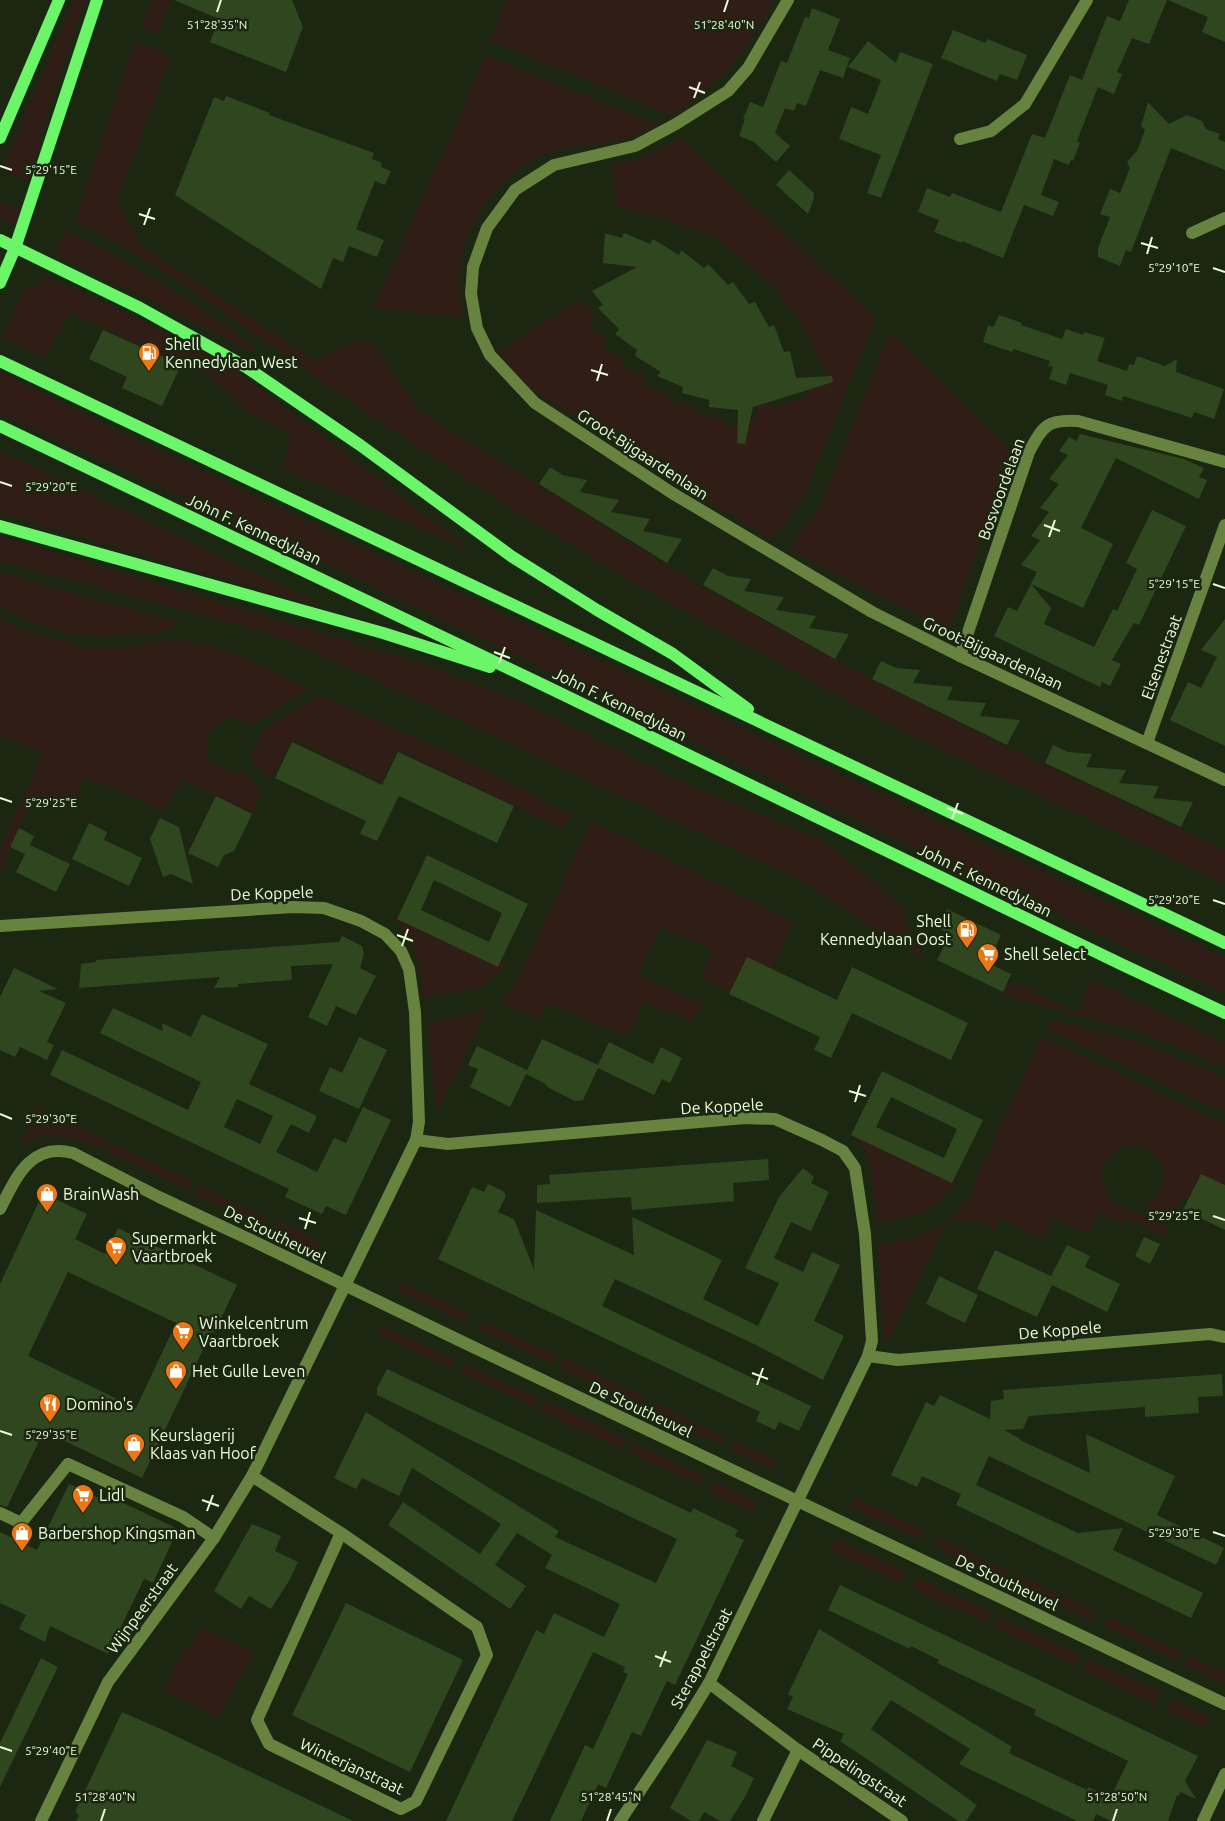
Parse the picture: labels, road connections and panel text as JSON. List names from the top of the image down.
{
  "streets": {
    "main road": ["John F. Kennedylaan"],
    "street": [
      "Groot-Bijgaardenlaan",
      "Bosvoordelaan",
      "Elsenestraat",
      "De Koppele",
      "De Stoutheuvel",
      "Wijnpeerstraat",
      "Sterappelstraat",
      "Winterjanstraat",
      "Pippelingstraat"
    ]
  },
  "crossings": [
    ["Groot-Bijgaardenlaan", "Bosvoordelaan"],
    ["Groot-Bijgaardenlaan", "Elsenestraat"],
    ["De Koppele", "De Stoutheuvel"],
    ["De Koppele", "Wijnpeerstraat"],
    ["De Koppele", "Sterappelstraat"],
    ["De Stoutheuvel", "Wijnpeerstraat"],
    ["De Stoutheuvel", "Sterappelstraat"],
    ["Wijnpeerstraat", "Winterjanstraat"],
    ["Sterappelstraat", "Pippelingstraat"]
  ],
  "places": {
    "fuel station": ["Shell Kennedylaan West", "Shell Kennedylaan Oost"],
    "supermarket": [
      "Shell Select",
      "Supermarkt Vaartbroek",
      "Winkelcentrum Vaartbroek",
      "Lidl"
    ],
    "shop": [
      "BrainWash",
      "Het Gulle Leven",
      "Keurslagerij Klaas van Hoof",
      "Barbershop Kingsman"
    ],
    "restaurant": ["Domino's"]
  },
  "coordinates": [
    "51°28'35\"N",
    "51°28'40\"N",
    "5°29'15\"E",
    "5°29'10\"E",
    "5°29'20\"E",
    "5°29'25\"E",
    "5°29'30\"E",
    "5°29'35\"E",
    "5°29'40\"E",
    "51°28'45\"N",
    "51°28'50\"N"
  ]
}
